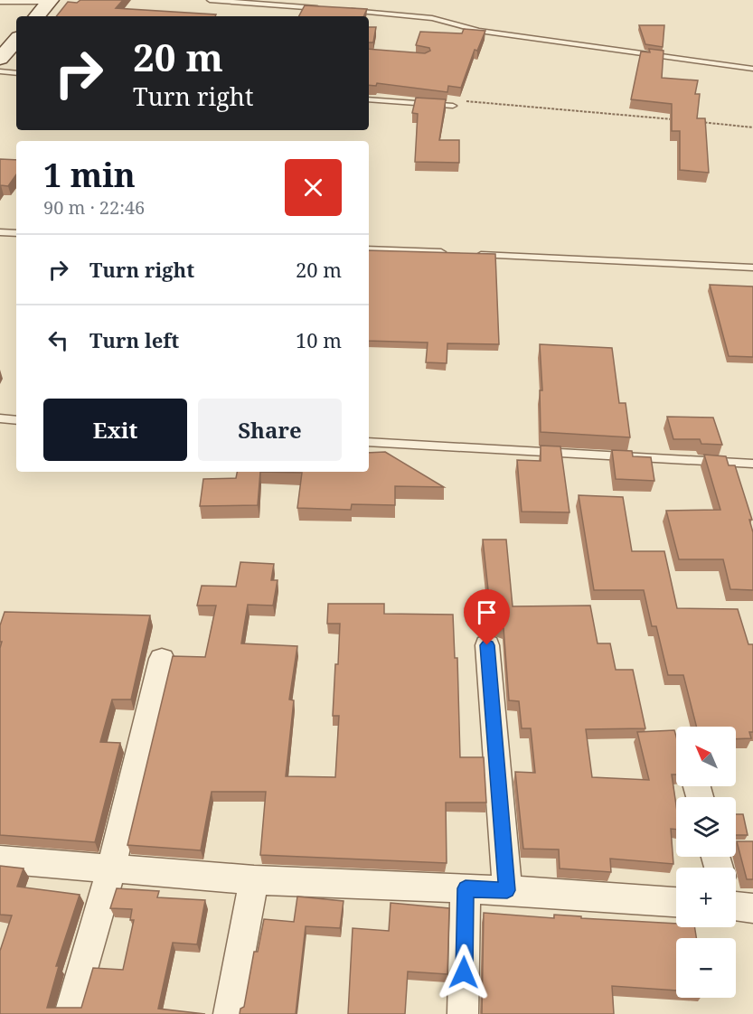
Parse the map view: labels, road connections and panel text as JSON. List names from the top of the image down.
{
  "north": "top left",
  "page": {
    "turn": ["20 m", "Turn right"],
    "heading": ["1 min", "90 m · 22:46"],
    "list": [
      {
        "name": "Turn right",
        "value": "20 m"
      },
      {
        "name": "Turn left",
        "value": "10 m"
      }
    ],
    "buttons": ["Exit", "Share"],
    "map_buttons": ["+", "−"]
  }
}
